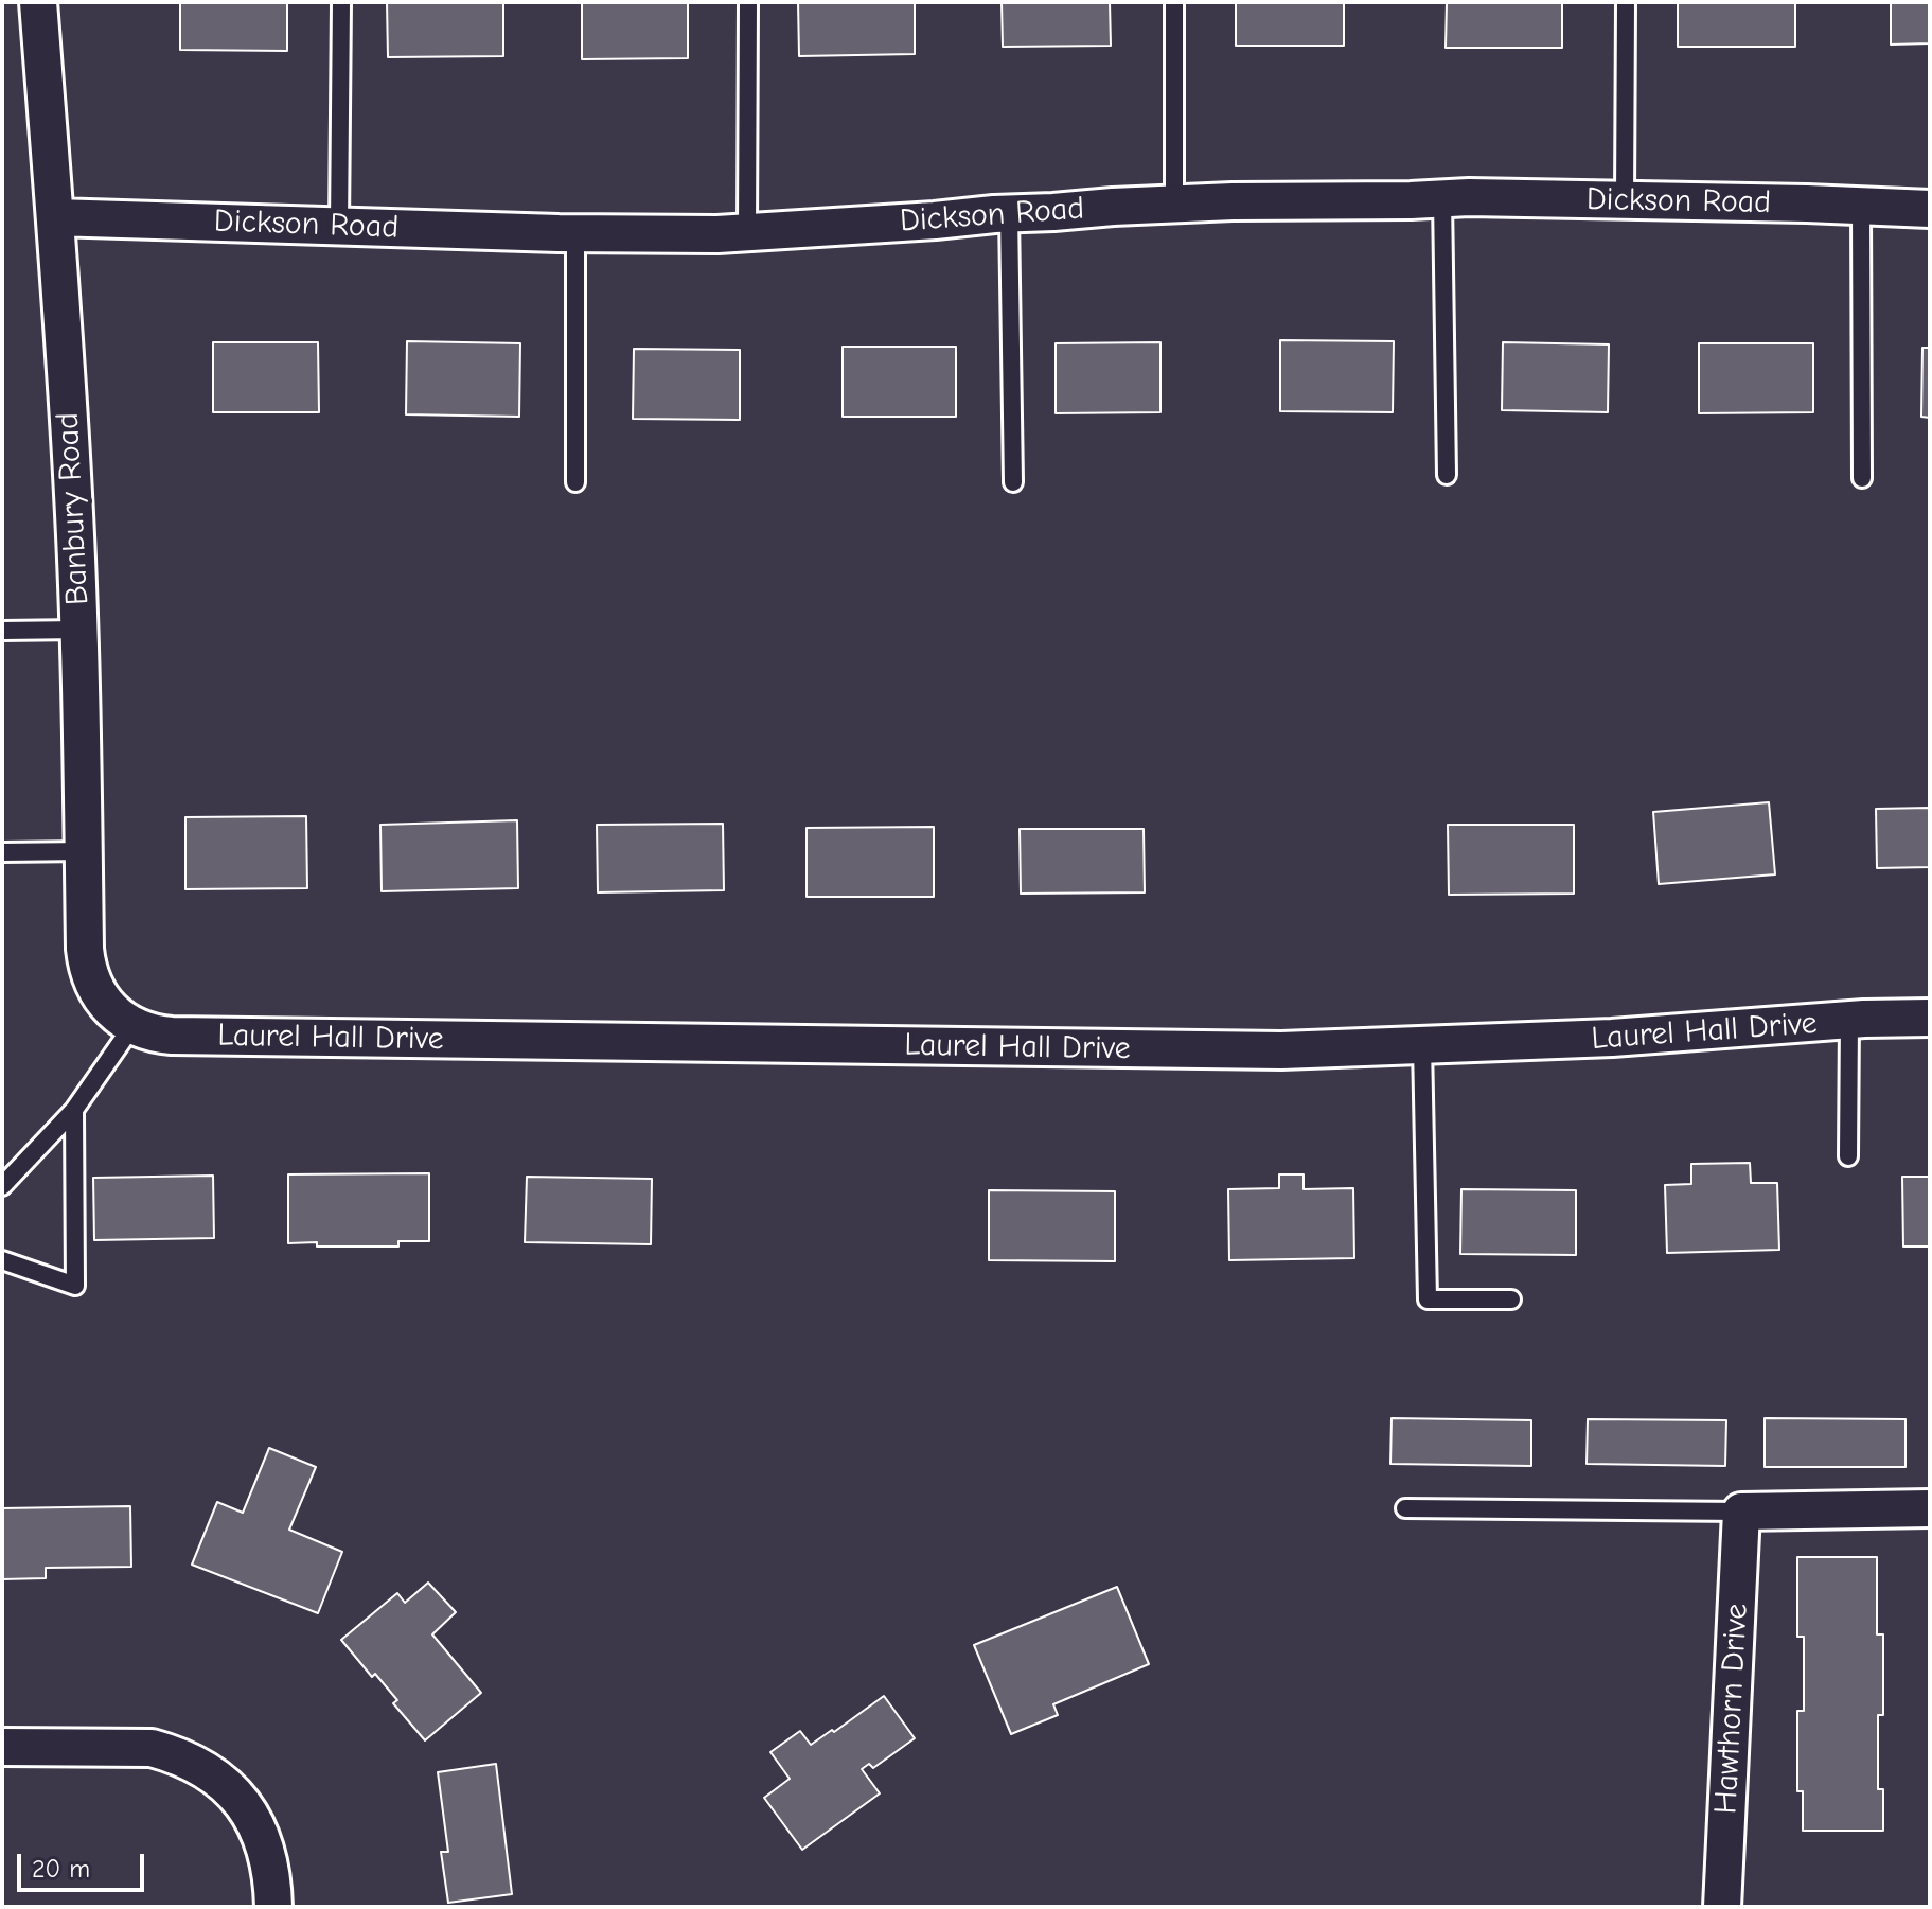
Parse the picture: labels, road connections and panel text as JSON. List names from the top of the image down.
{
  "streets": {
    "street": [
      "Dickson Road",
      "Banbury Road",
      "Laurel Hall Drive",
      "Hawthorn Drive"
    ]
  },
  "crossings": [
    ["Dickson Road", "Banbury Road"],
    ["Banbury Road", "Laurel Hall Drive"]
  ],
  "scale_bar": "20 m"
}
